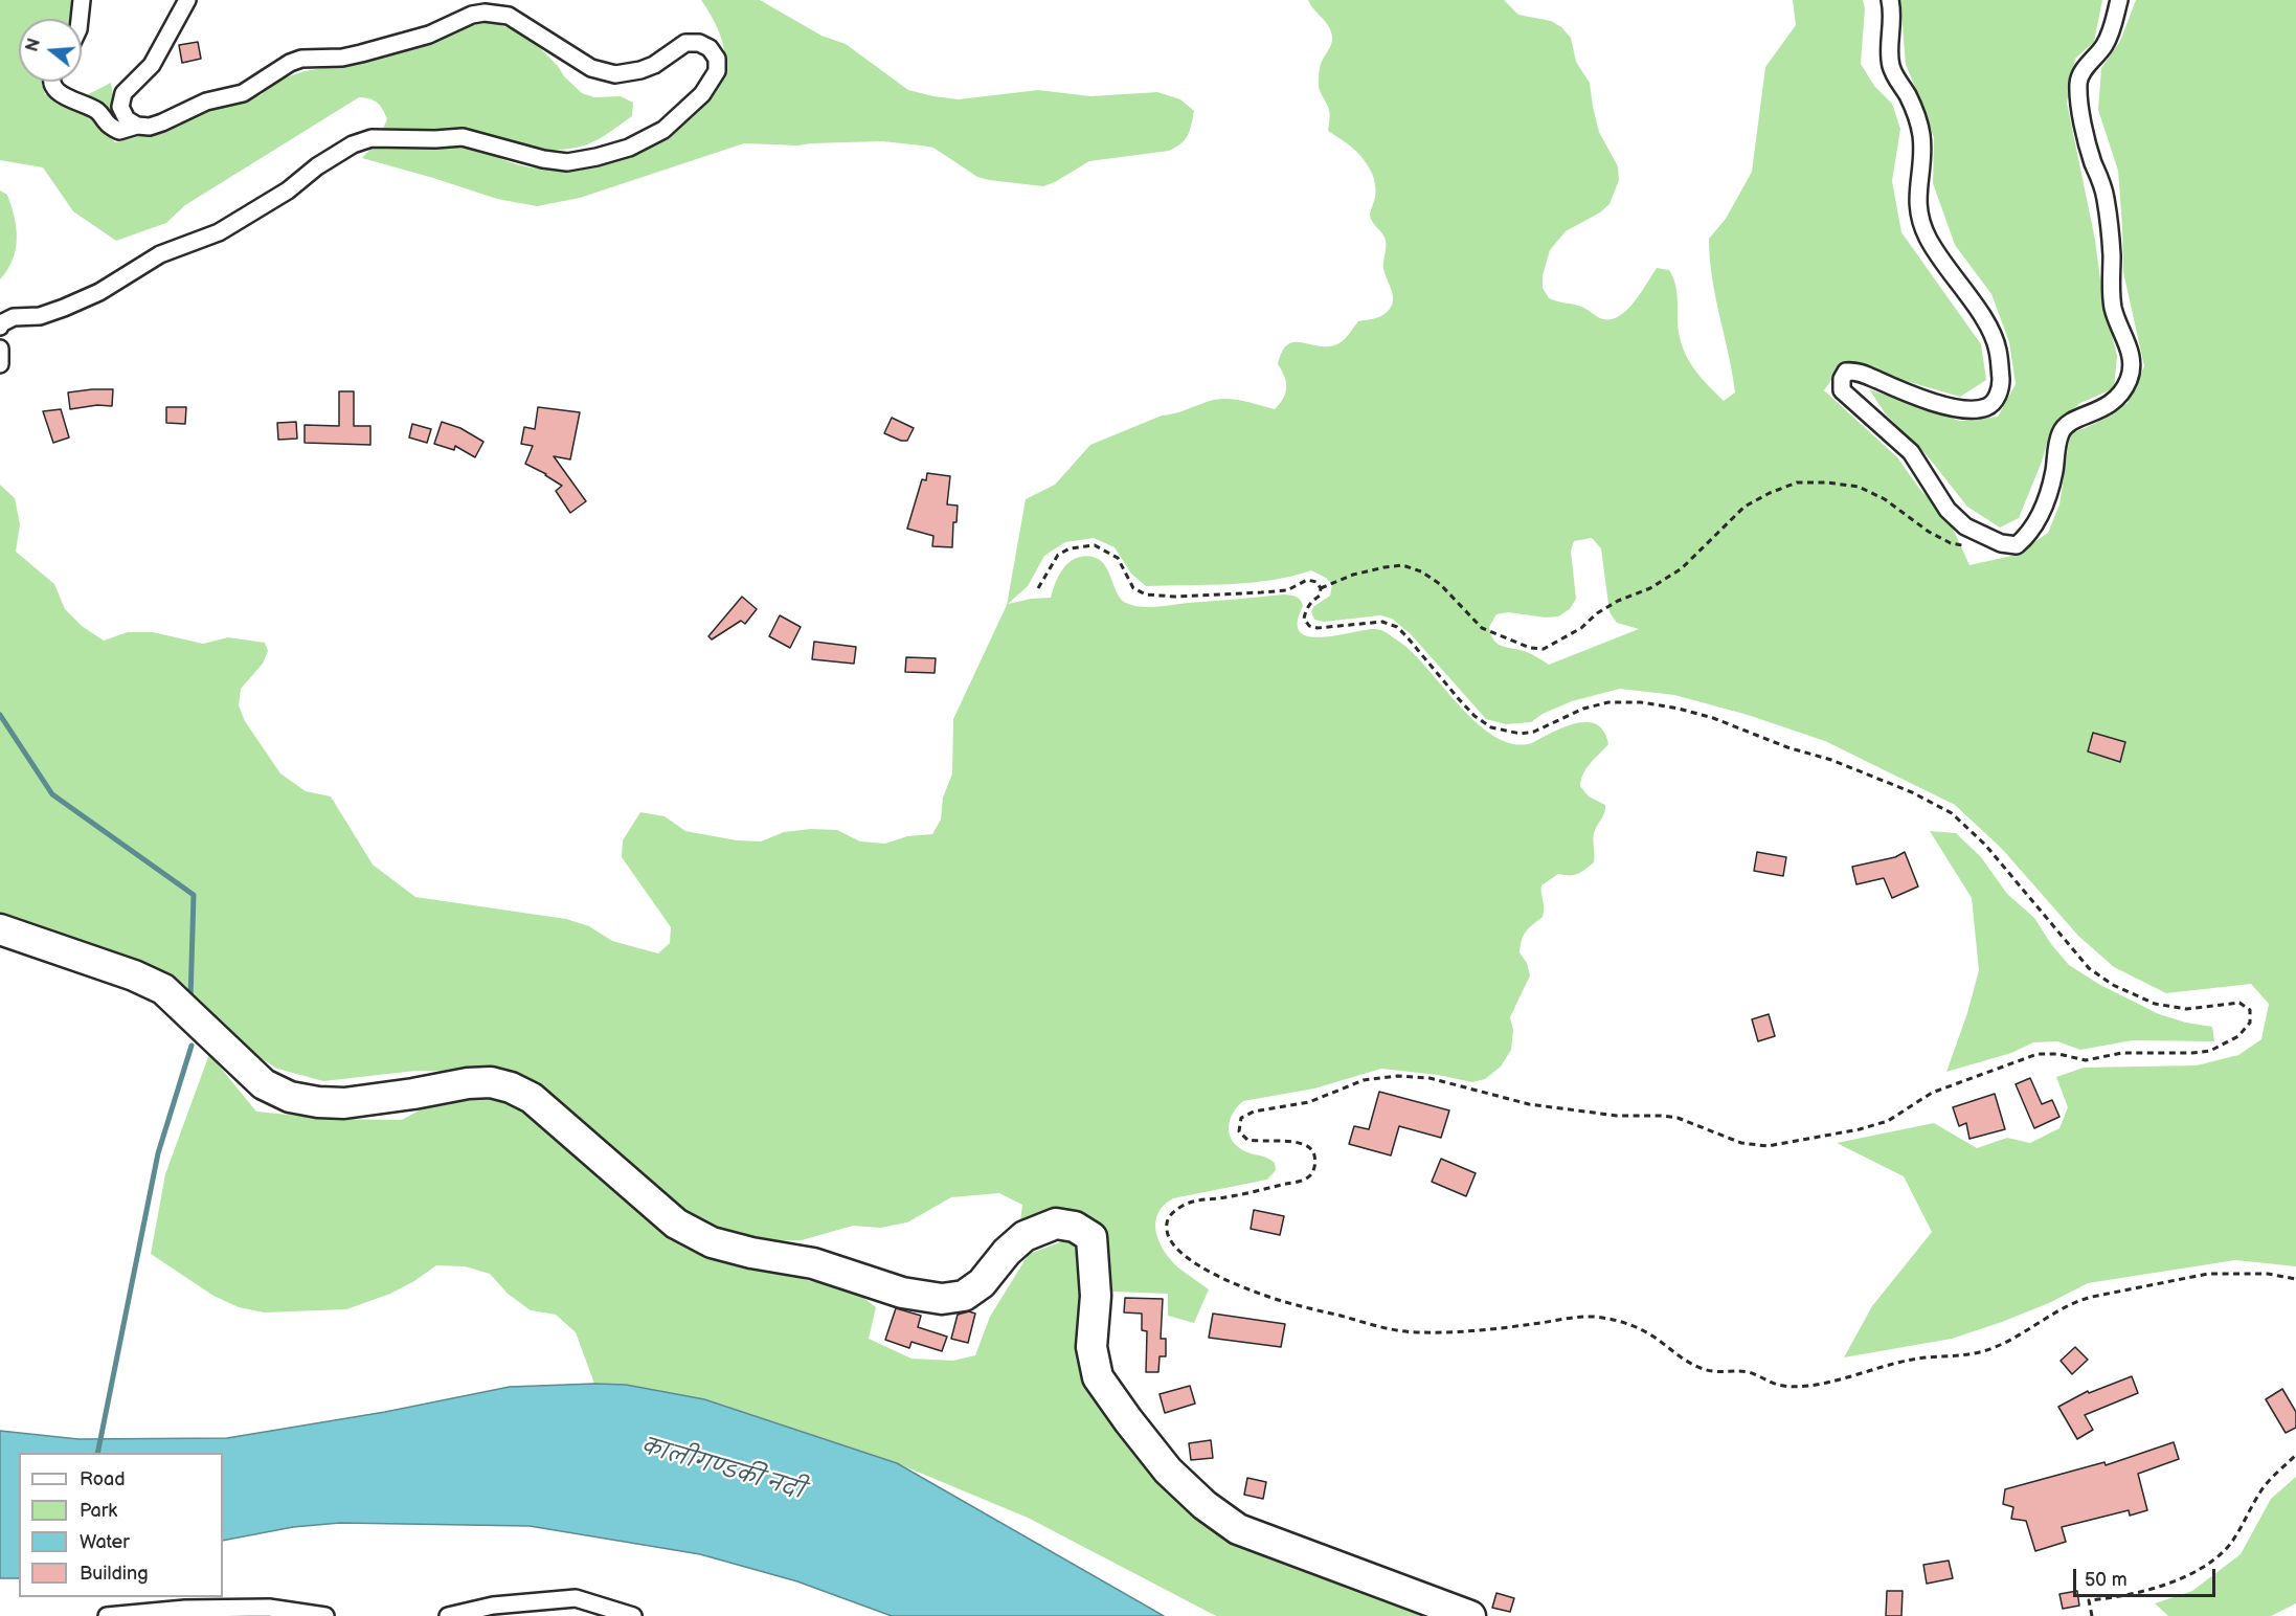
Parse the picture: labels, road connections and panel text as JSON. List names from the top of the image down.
{
  "water": ["कालीगण्डकी नदी"],
  "legend": [
    "Road",
    "Park",
    "Water",
    "Building"
  ],
  "scale_bar": "50 m",
  "north": "left"
}
